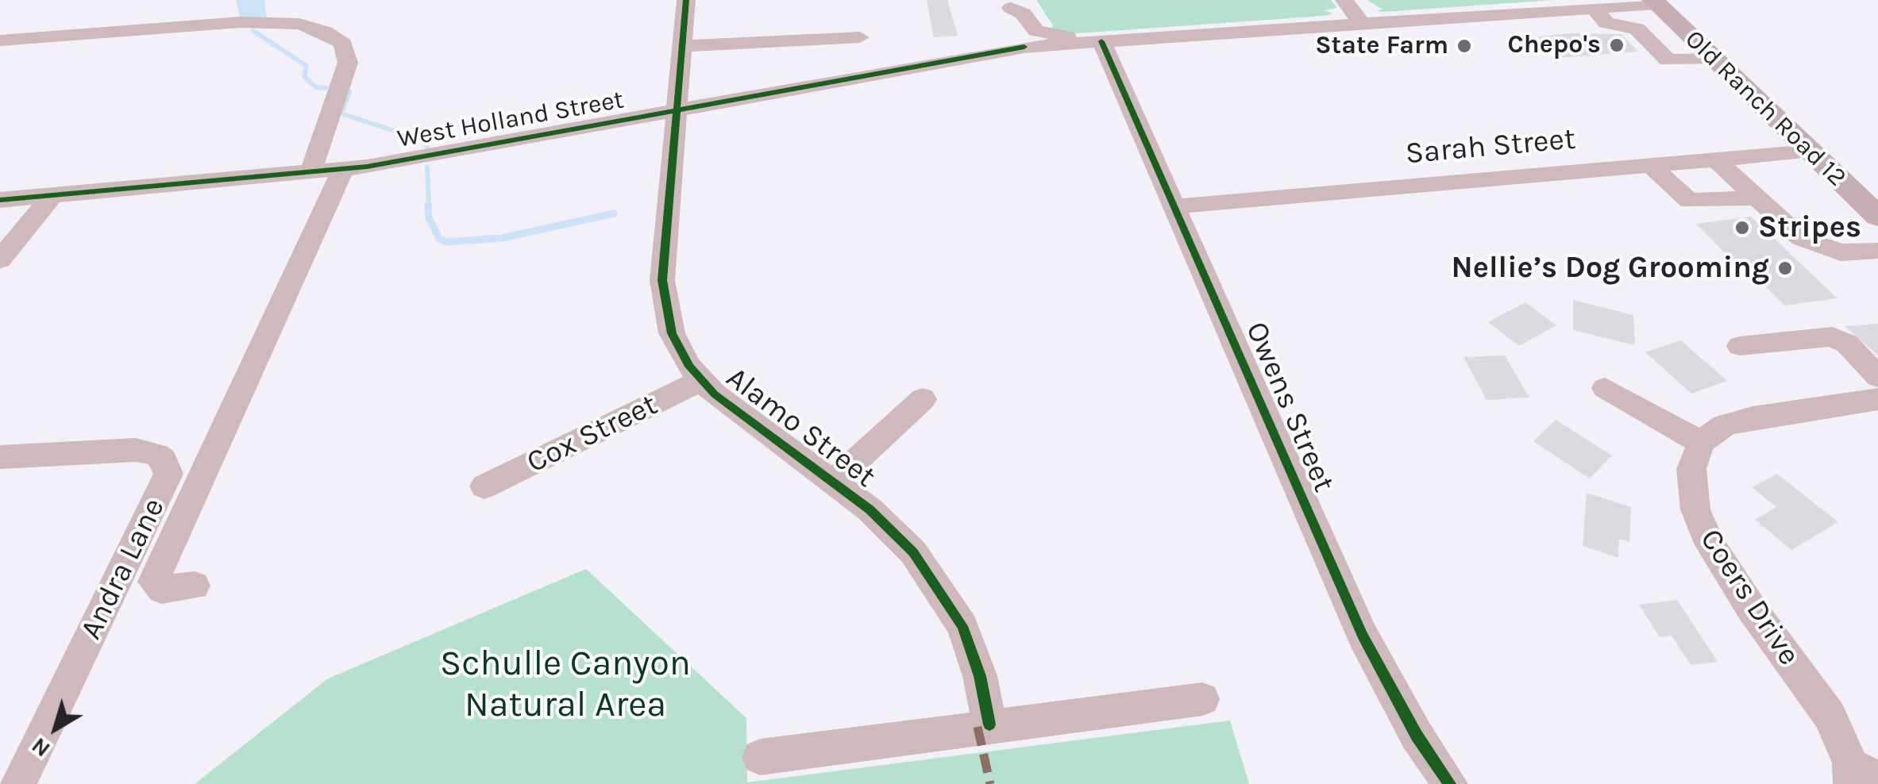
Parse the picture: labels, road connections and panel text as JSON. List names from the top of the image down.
{
  "streets": {
    "main road": ["Old Ranch Road 12"],
    "street": [
      "West Holland Street",
      "Sarah Street",
      "Owens Street",
      "Alamo Street",
      "Cox Street",
      "Andra Lane",
      "Coers Drive"
    ]
  },
  "crossings": [
    ["Old Ranch Road 12", "West Holland Street"],
    ["Old Ranch Road 12", "Sarah Street"],
    ["West Holland Street", "Owens Street"],
    ["West Holland Street", "Alamo Street"],
    ["Sarah Street", "Owens Street"],
    ["Alamo Street", "Cox Street"]
  ],
  "parks": ["Schulle Canyon Natural Area"],
  "places": [
    "Chepo's",
    "State Farm",
    "Stripes",
    "Nellie’s Dog Grooming"
  ],
  "north": "bottom left"
}
